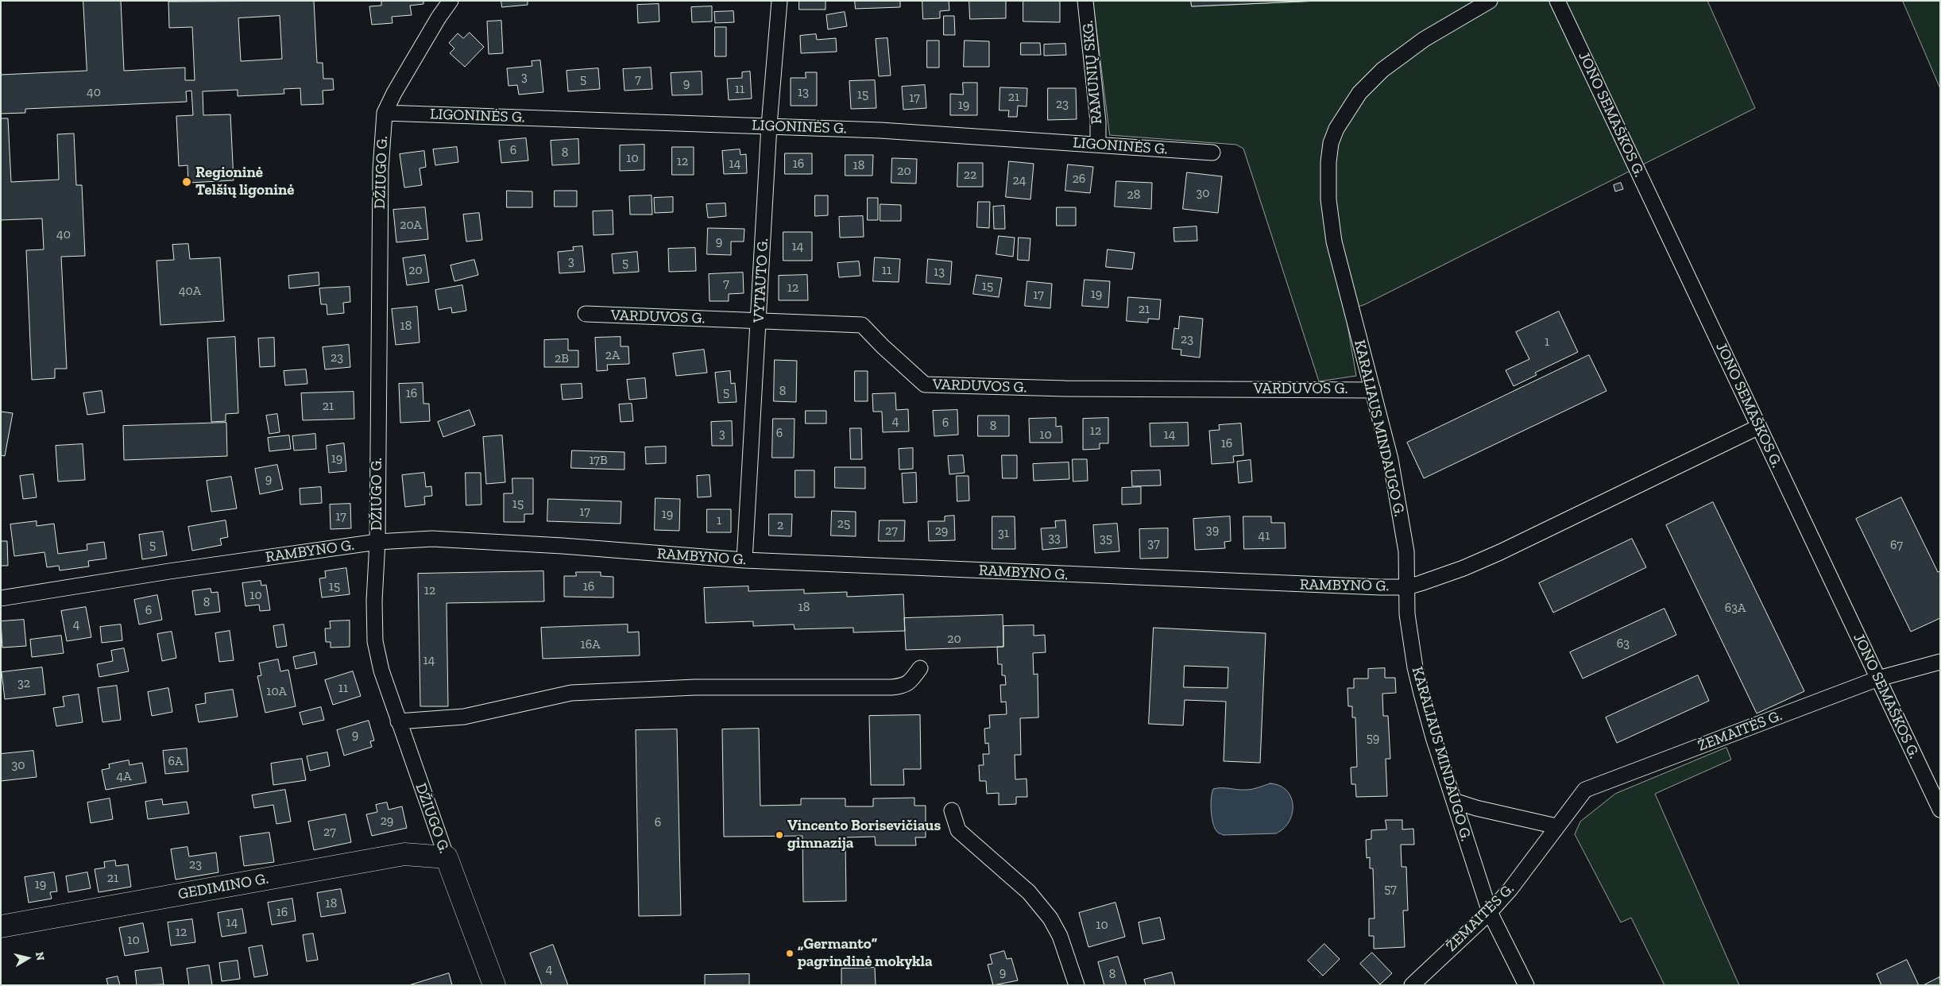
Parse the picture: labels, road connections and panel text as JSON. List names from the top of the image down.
{
  "streets": {
    "main road": ["DŽIUGO G.", "GEDIMINO G."],
    "street": [
      "RAMUNIŲ SKG.",
      "JONO SEMAŠKOS G.",
      "LIGONINĖS G.",
      "VYTAUTO G.",
      "VARDUVOS G.",
      "KARALIAUS MINDAUGO G.",
      "RAMBYNO G.",
      "ŽEMAITĖS G."
    ]
  },
  "crossings": [
    ["RAMUNIŲ SKG.", "LIGONINĖS G."],
    ["JONO SEMAŠKOS G.", "ŽEMAITĖS G."],
    ["LIGONINĖS G.", "DŽIUGO G."],
    ["LIGONINĖS G.", "VYTAUTO G."],
    ["DŽIUGO G.", "RAMBYNO G."],
    ["DŽIUGO G.", "GEDIMINO G."],
    ["VYTAUTO G.", "VARDUVOS G."],
    ["VYTAUTO G.", "RAMBYNO G."],
    ["VARDUVOS G.", "KARALIAUS MINDAUGO G."],
    ["KARALIAUS MINDAUGO G.", "RAMBYNO G."],
    ["KARALIAUS MINDAUGO G.", "ŽEMAITĖS G."]
  ],
  "places": ["Regioninė Telšių ligoninė", "Vincento Borisevičiaus gimnazija", "„Germanto“ pagrindinė mokykla"],
  "house_numbers": [
    "3",
    "5",
    "7",
    "9",
    "11",
    "40",
    "13",
    "15",
    "21",
    "17",
    "23",
    "19",
    "6",
    "8",
    "10",
    "12",
    "14",
    "16",
    "18",
    "20",
    "22",
    "26",
    "24",
    "30",
    "28",
    "20A",
    "40",
    "9",
    "14",
    "3",
    "5",
    "20",
    "11",
    "13",
    "7",
    "15",
    "12",
    "40A",
    "19",
    "17",
    "21",
    "18",
    "23",
    "1",
    "2A",
    "23",
    "2B",
    "8",
    "5",
    "16",
    "21",
    "4",
    "6",
    "8",
    "12",
    "6",
    "3",
    "10",
    "14",
    "16",
    "19",
    "17B",
    "9",
    "15",
    "17",
    "19",
    "17",
    "1",
    "25",
    "2",
    "39",
    "27",
    "29",
    "31",
    "41",
    "33",
    "35",
    "37",
    "5",
    "67",
    "15",
    "16",
    "12",
    "10",
    "8",
    "18",
    "63A",
    "6",
    "4",
    "20",
    "63",
    "16A",
    "14",
    "32",
    "11",
    "10A",
    "9",
    "59",
    "6A",
    "30",
    "4A",
    "29",
    "6",
    "27",
    "23",
    "21",
    "19",
    "57",
    "18",
    "16",
    "14",
    "10",
    "12",
    "10",
    "4",
    "9",
    "8"
  ],
  "north": "right"
}
